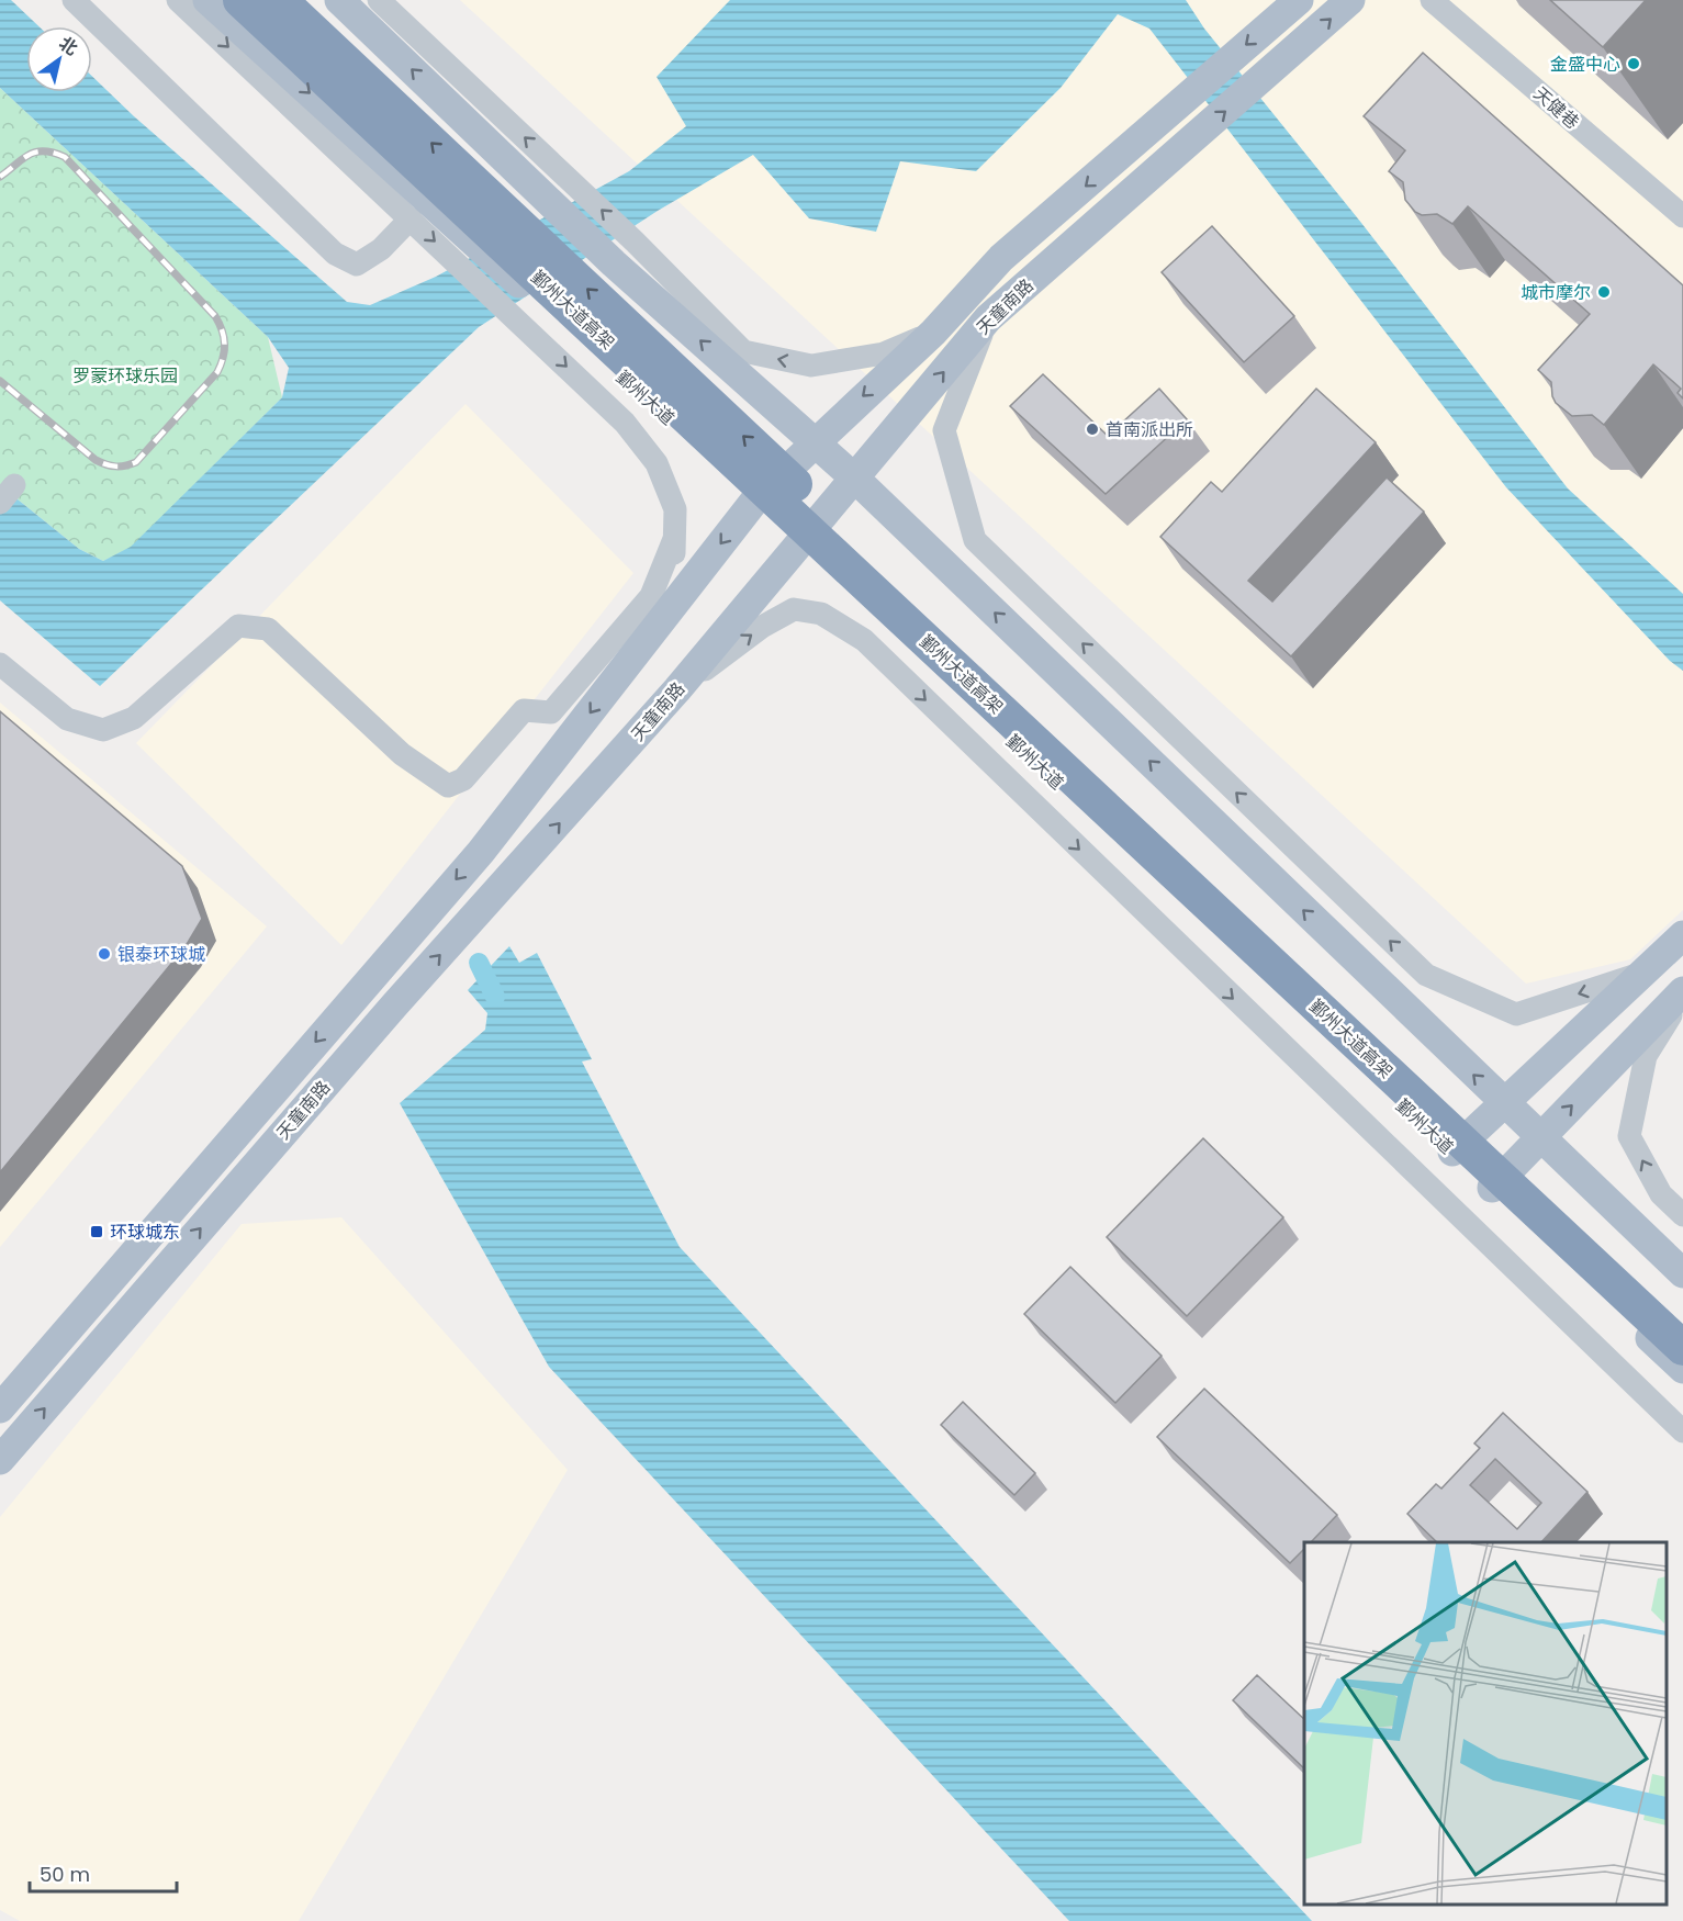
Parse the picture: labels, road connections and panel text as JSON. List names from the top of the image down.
{
  "streets": {
    "highway": ["鄞州大道高架"],
    "main road": ["天童南路", "鄞州大道"],
    "street": ["天健巷"]
  },
  "crossings": [
    ["天童南路", "鄞州大道"]
  ],
  "parks": ["罗蒙环球乐园"],
  "places": {
    "other": [
      "金盛中心",
      "城市摩尔",
      "首南派出所",
      "银泰环球城"
    ],
    "transit": ["环球城东"]
  },
  "scale_bar": "50 m",
  "north": "top right"
}
